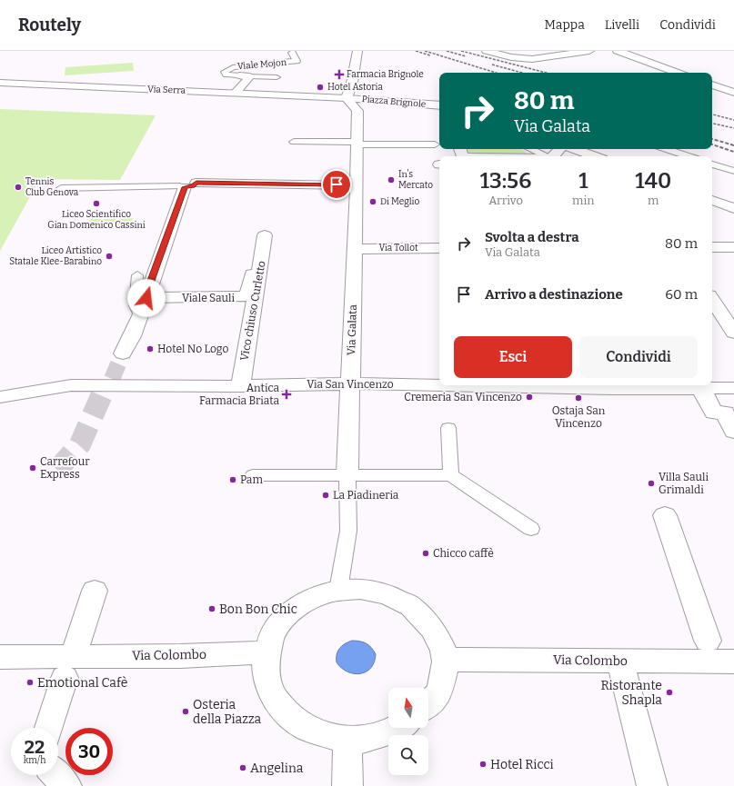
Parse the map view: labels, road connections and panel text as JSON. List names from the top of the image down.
{
  "streets": {
    "street": [
      "Viale Mojon",
      "Via Serra",
      "Piazza Brignole",
      "Via Tollot",
      "Viale Sauli",
      "Vico chiuso Curletto",
      "Via Galata",
      "Via San Vincenzo",
      "Via Colombo"
    ]
  },
  "crossings": [
    ["Viale Mojon", "Via Serra"],
    ["Via Serra", "Piazza Brignole"],
    ["Piazza Brignole", "Via Galata"],
    ["Via Tollot", "Via Galata"],
    ["Viale Sauli", "Vico chiuso Curletto"],
    ["Vico chiuso Curletto", "Via San Vincenzo"],
    ["Via Galata", "Via San Vincenzo"]
  ],
  "places": {
    "health": ["Farmacia Brignole", "Antica Farmacia Briata"],
    "other": [
      "Hotel Astoria",
      "In's Mercato",
      "Tennis Club Genova",
      "Di Meglio",
      "Liceo Scientifico Gian Domenico Cassini",
      "Liceo Artistico Statale Klee-Barabino",
      "Hotel No Logo",
      "Cremeria San Vincenzo",
      "Ostaja San Vincenzo",
      "Carrefour Express",
      "Pam",
      "Villa Sauli Grimaldi",
      "La Piadineria",
      "Chicco caffè",
      "Bon Bon Chic",
      "Emotional Cafè",
      "Ristorante Shapla",
      "Osteria della Piazza",
      "Hotel Ricci",
      "Angelina"
    ]
  },
  "north": "top",
  "page": {
    "header": "Routely",
    "nav": ["Mappa", "Livelli", "Condividi"],
    "turn": ["80 m", "Via Galata"],
    "eta": [
      "13:56",
      "Arrivo",
      "1",
      "min",
      "140",
      "m"
    ],
    "list": [
      {
        "name": "Svolta a destra",
        "note": "Via Galata",
        "value": "80 m"
      },
      {
        "name": "Arrivo a destinazione",
        "value": "60 m"
      }
    ],
    "buttons": ["Esci", "Condividi"],
    "speed": "22 km/h",
    "limit": "30"
  }
}
